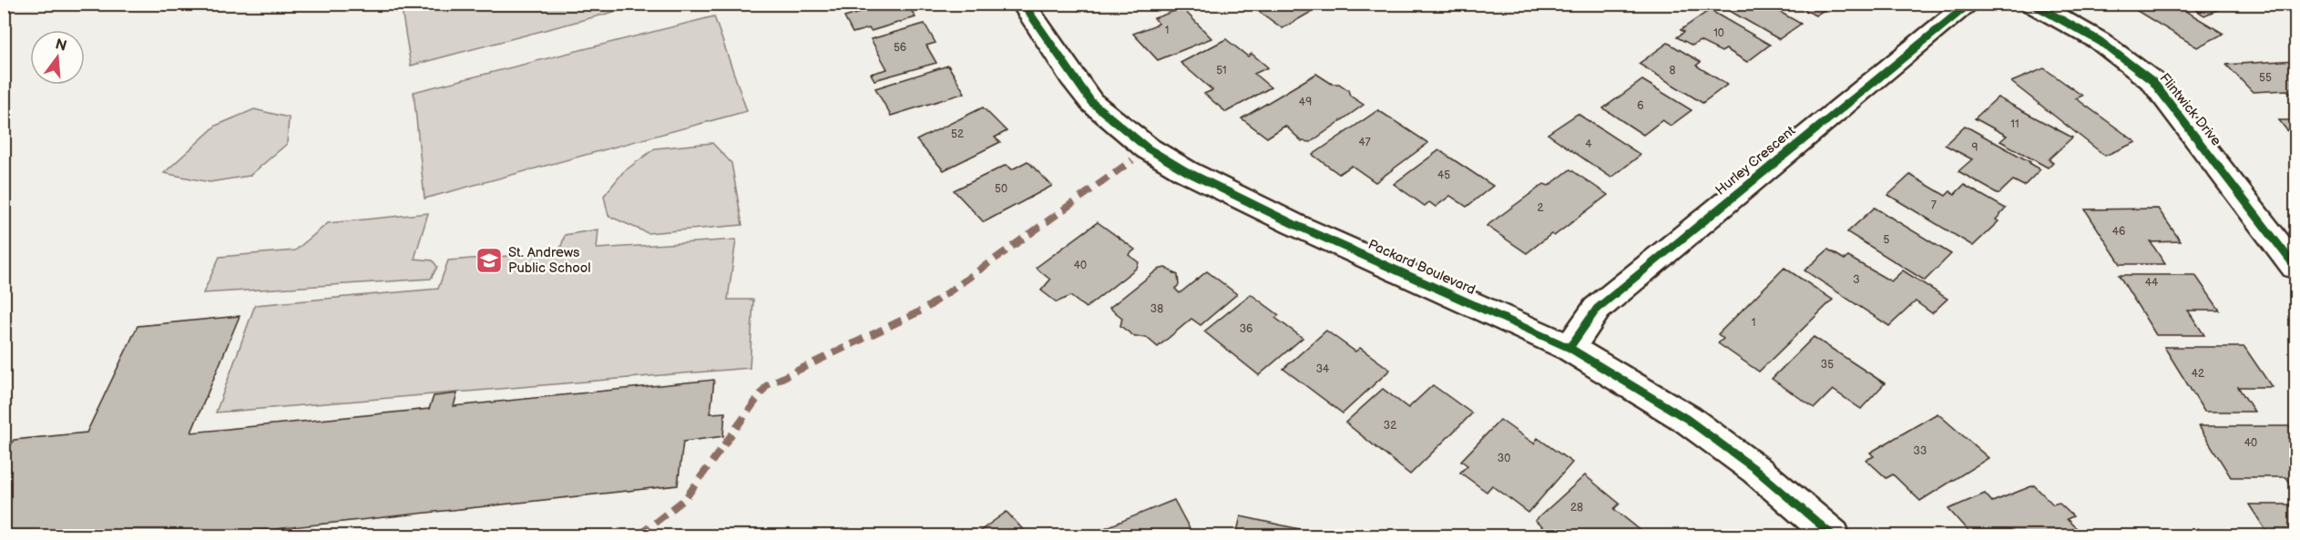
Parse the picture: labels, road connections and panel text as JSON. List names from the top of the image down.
{
  "streets": {
    "street": ["Flintwick Drive", "Hurley Crescent", "Packard Boulevard"]
  },
  "crossings": [
    ["Hurley Crescent", "Packard Boulevard"]
  ],
  "places": {
    "school or university": ["St. Andrews Public School"]
  },
  "house_numbers": [
    "1",
    "10",
    "56",
    "51",
    "8",
    "55",
    "49",
    "6",
    "11",
    "52",
    "47",
    "4",
    "9",
    "45",
    "50",
    "7",
    "2",
    "46",
    "5",
    "40",
    "3",
    "44",
    "38",
    "1",
    "36",
    "35",
    "34",
    "42",
    "32",
    "40",
    "33",
    "30",
    "28"
  ],
  "north": "top"
}
